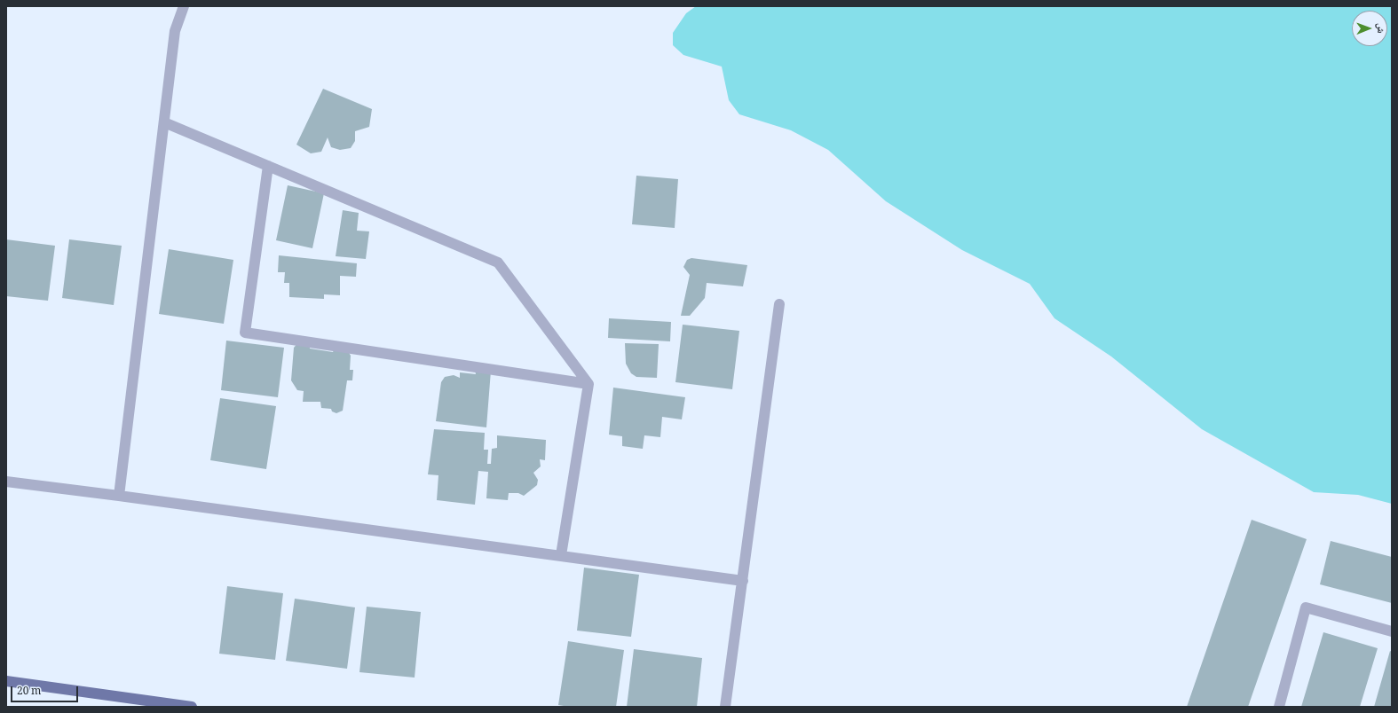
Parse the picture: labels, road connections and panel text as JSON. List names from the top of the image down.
{
  "scale_bar": "20 m",
  "north": "right"
}
